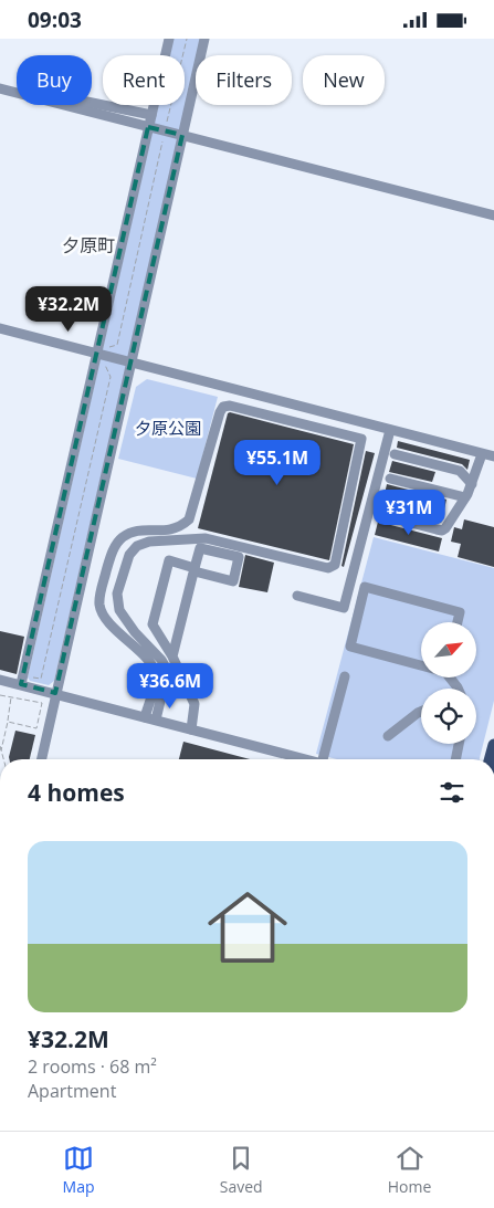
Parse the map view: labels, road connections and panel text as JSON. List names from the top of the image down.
{
  "districts": ["夕原町"],
  "parks": ["夕原公園"],
  "north": "top right",
  "page": {
    "status": "09:03",
    "chip": [
      "Buy",
      "Rent",
      "Filters",
      "New"
    ],
    "price": [
      "¥32.2M",
      "¥55.1M",
      "¥31M",
      "¥36.6M"
    ],
    "heading": "4 homes",
    "list": [
      {
        "name": "¥32.2M",
        "note": "2 rooms · 68 m² · Apartment"
      }
    ],
    "tabs": ["Map", "Saved", "Home"]
  }
}
